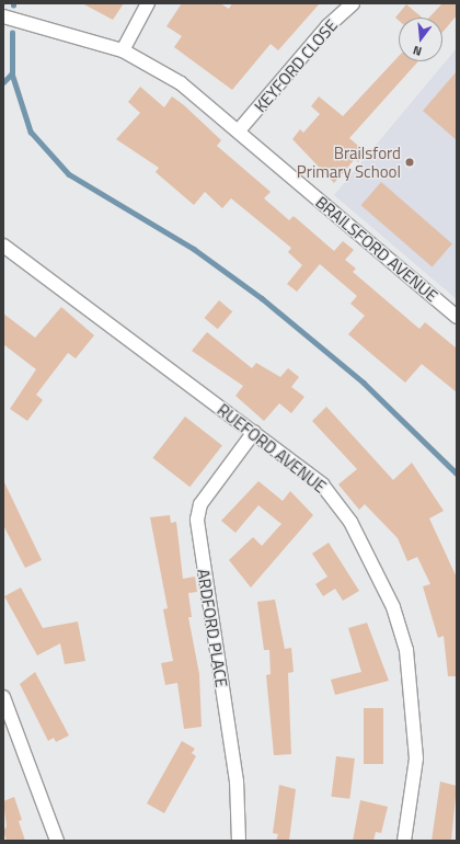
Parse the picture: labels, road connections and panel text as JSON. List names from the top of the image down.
{
  "streets": {
    "street": [
      "KEYFORD CLOSE",
      "BRAILSFORD AVENUE",
      "RUEFORD AVENUE",
      "ARDFORD PLACE"
    ]
  },
  "crossings": [
    ["KEYFORD CLOSE", "BRAILSFORD AVENUE"],
    ["RUEFORD AVENUE", "ARDFORD PLACE"]
  ],
  "places": ["Brailsford Primary School"],
  "north": "bottom"
}
